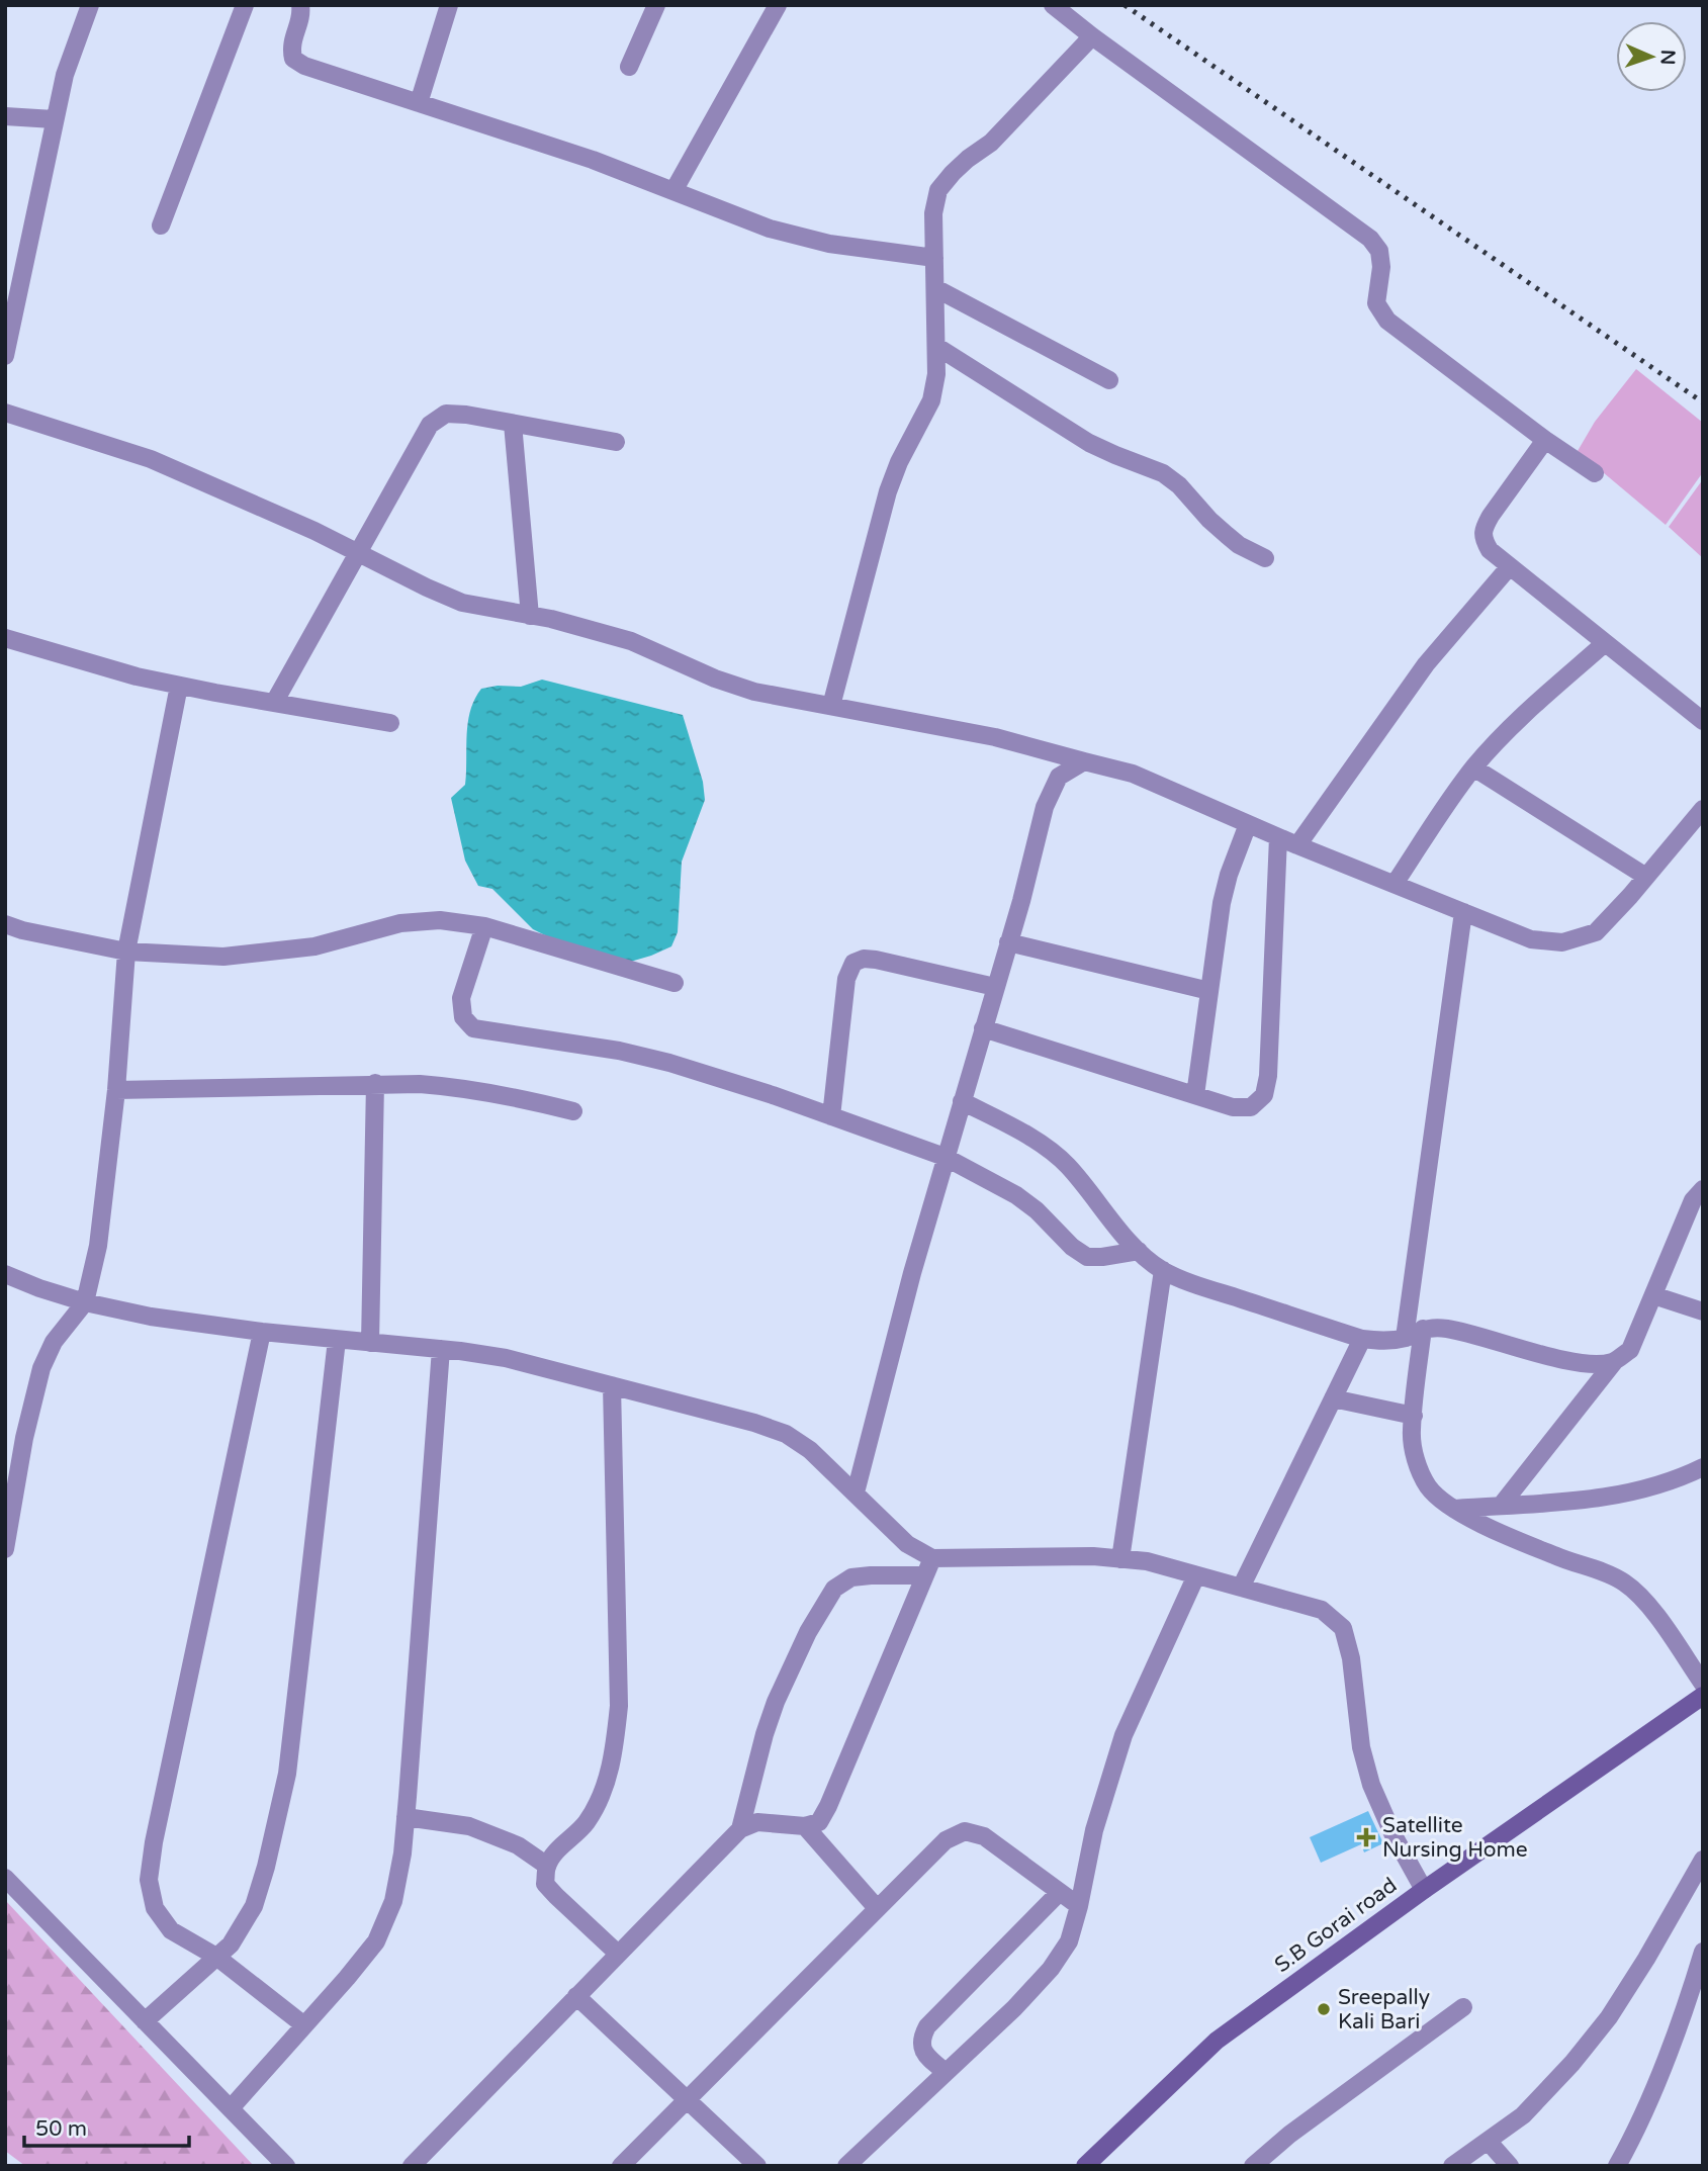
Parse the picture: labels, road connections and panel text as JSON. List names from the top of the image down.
{
  "streets": {
    "street": ["S.B Gorai road"]
  },
  "places": {
    "health": ["Satellite Nursing Home"],
    "other": ["Sreepally Kali Bari"]
  },
  "scale_bar": "50 m",
  "north": "right"
}
